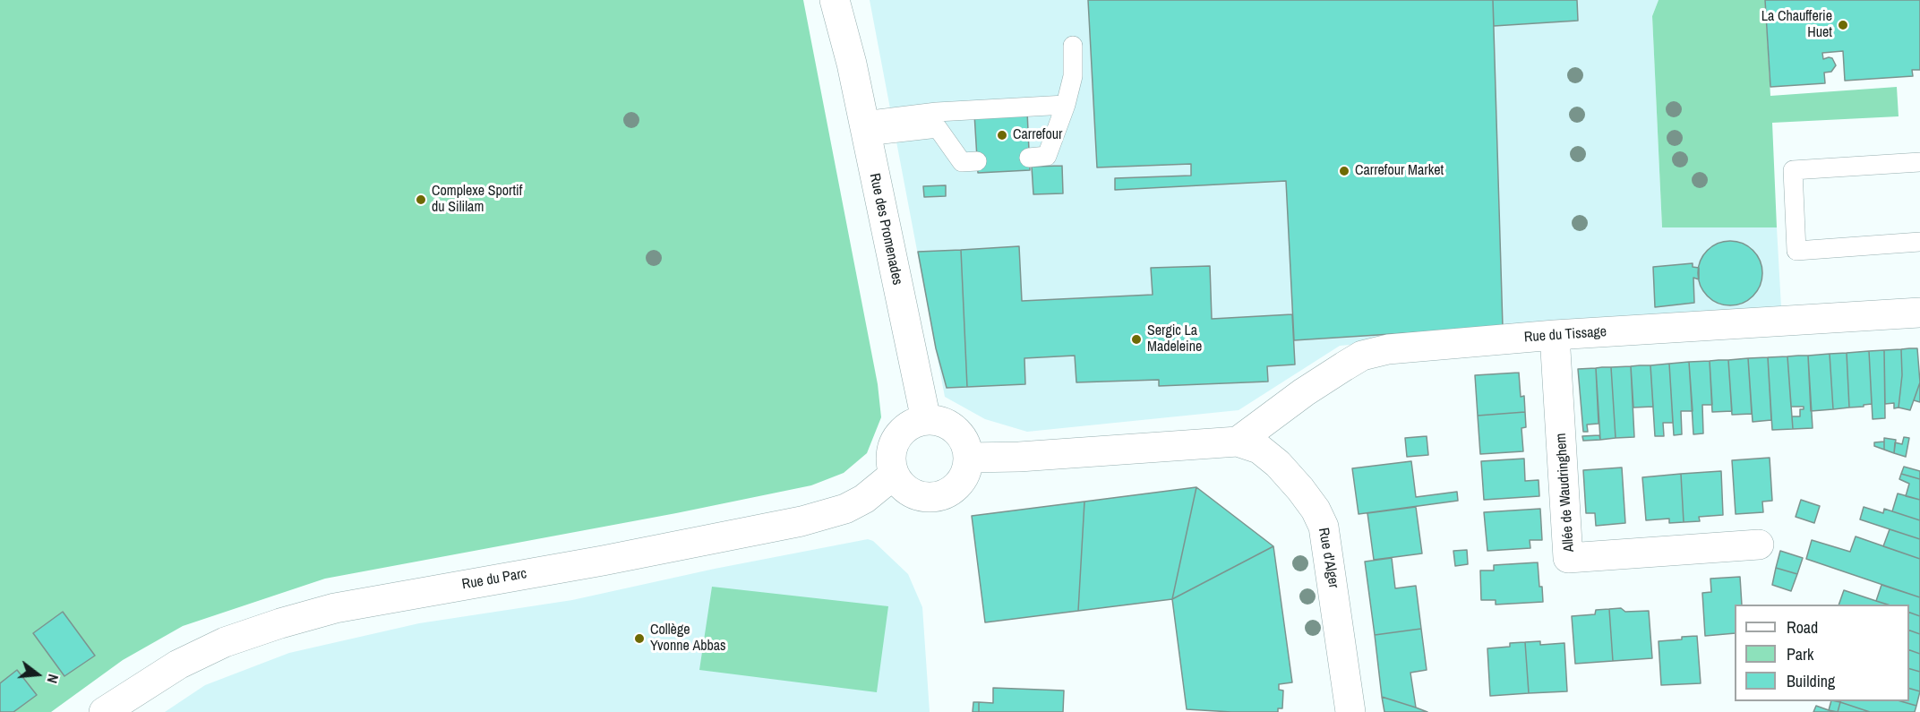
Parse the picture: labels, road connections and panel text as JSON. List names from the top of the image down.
{
  "streets": {
    "street": [
      "Rue des Promenades",
      "Rue du Tissage",
      "Allée de Waudringhem",
      "Rue d'Alger",
      "Rue du Parc"
    ]
  },
  "crossings": [
    ["Rue des Promenades", "Rue du Parc"],
    ["Rue du Tissage", "Allée de Waudringhem"],
    ["Rue du Tissage", "Rue d'Alger"]
  ],
  "places": [
    "La Chaufferie Huet",
    "Carrefour",
    "Carrefour Market",
    "Complexe Sportif du Sililam",
    "Sergic La Madeleine",
    "Collège Yvonne Abbas"
  ],
  "legend": ["Road", "Park", "Building"],
  "north": "right"
}
